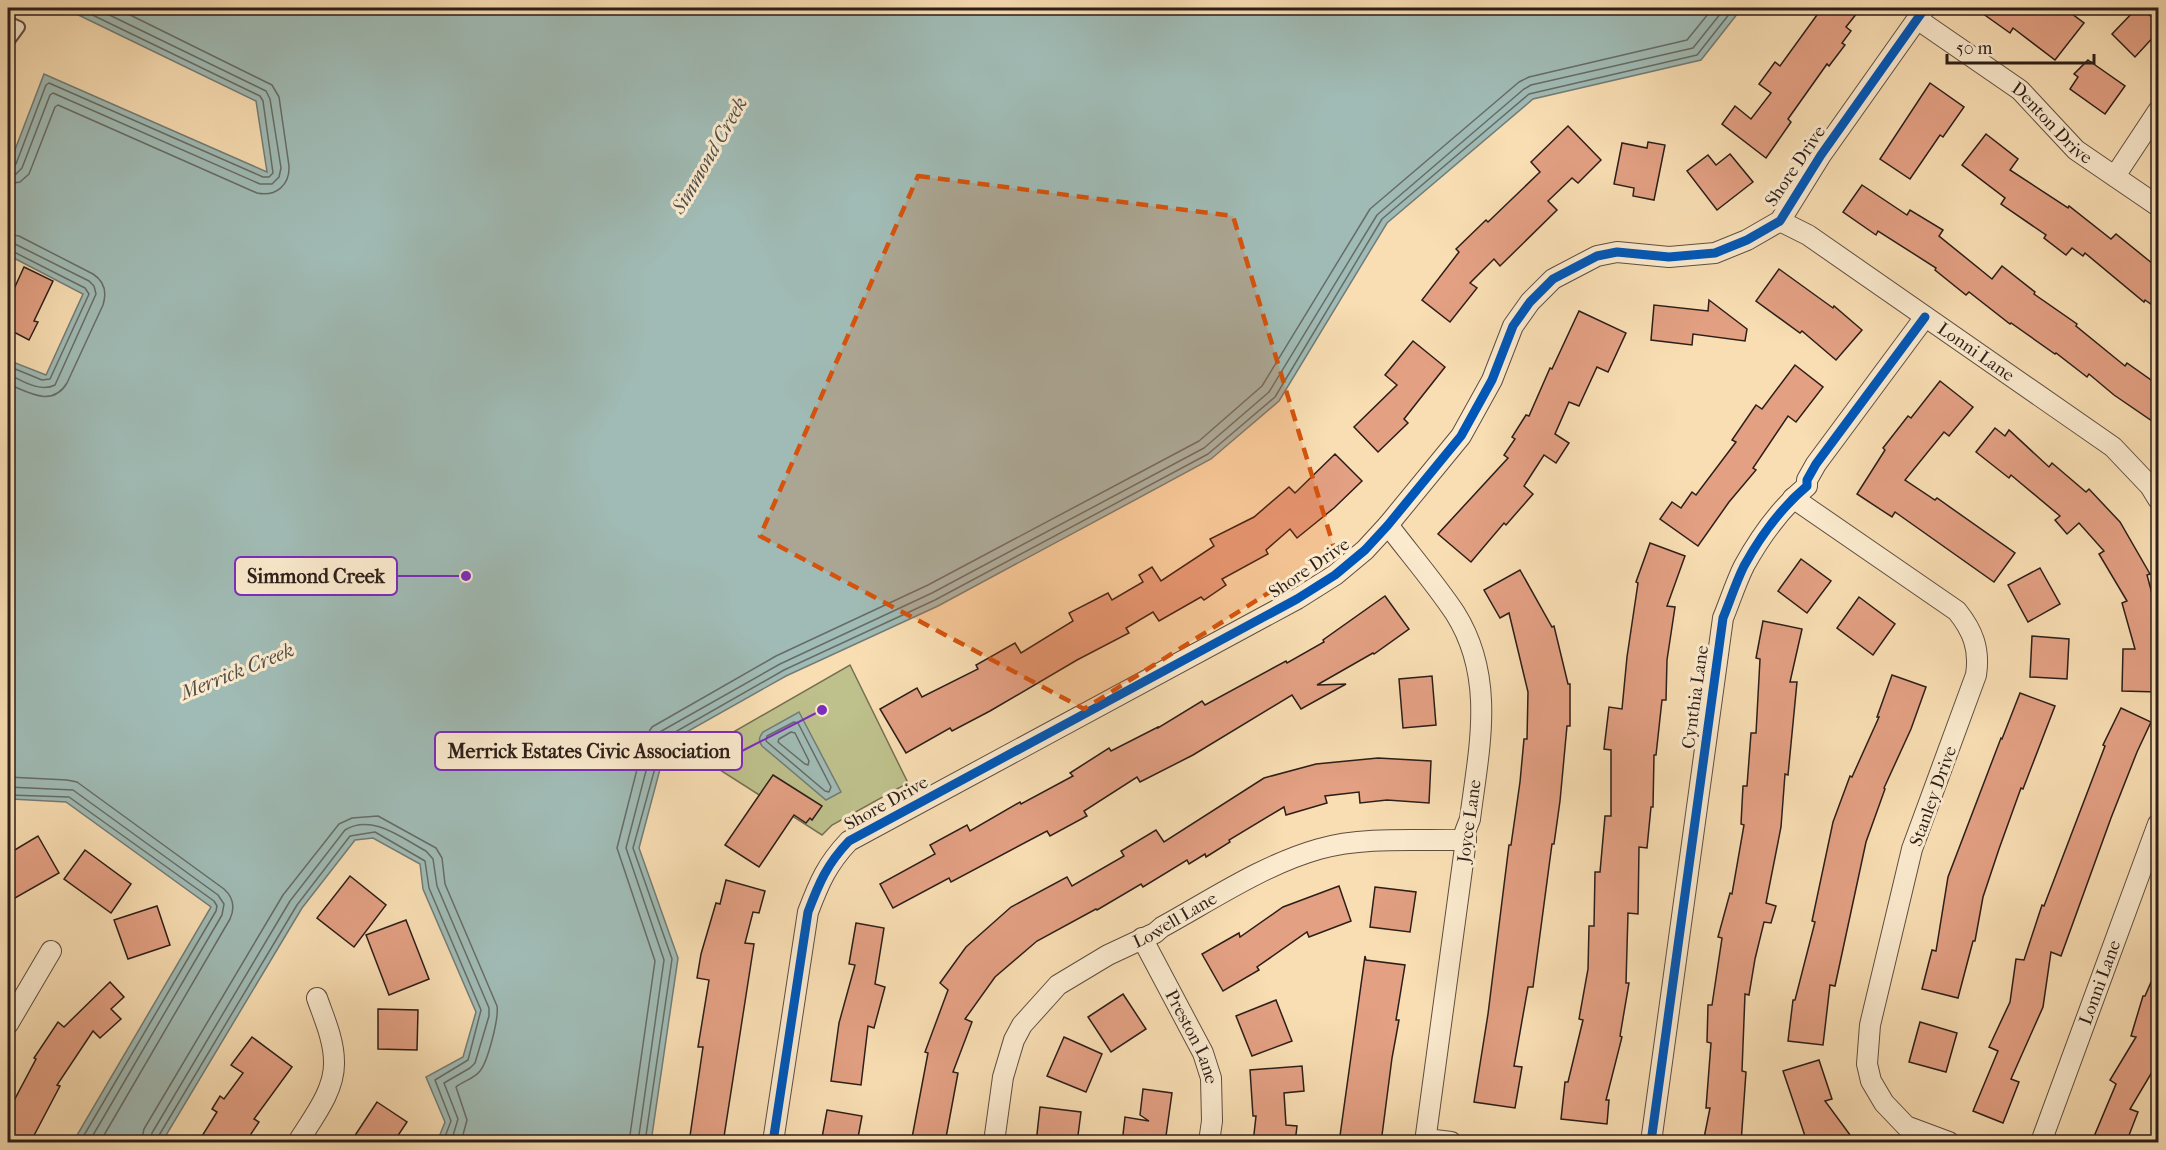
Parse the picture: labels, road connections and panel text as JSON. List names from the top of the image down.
{
  "streets": {
    "street": [
      "Denton Drive",
      "Shore Drive",
      "Lonni Lane",
      "Cynthia Lane",
      "Stanley Drive",
      "Joyce Lane",
      "Lowell Lane",
      "Preston Lane"
    ]
  },
  "crossings": [
    ["Denton Drive", "Shore Drive"],
    ["Shore Drive", "Lonni Lane"],
    ["Shore Drive", "Joyce Lane"],
    ["Lonni Lane", "Cynthia Lane"],
    ["Cynthia Lane", "Stanley Drive"],
    ["Joyce Lane", "Lowell Lane"],
    ["Lowell Lane", "Preston Lane"]
  ],
  "water": ["Simmond Creek", "Merrick Creek"],
  "places": ["Simmond Creek", "Merrick Estates Civic Association"],
  "scale_bar": "50 m"
}
